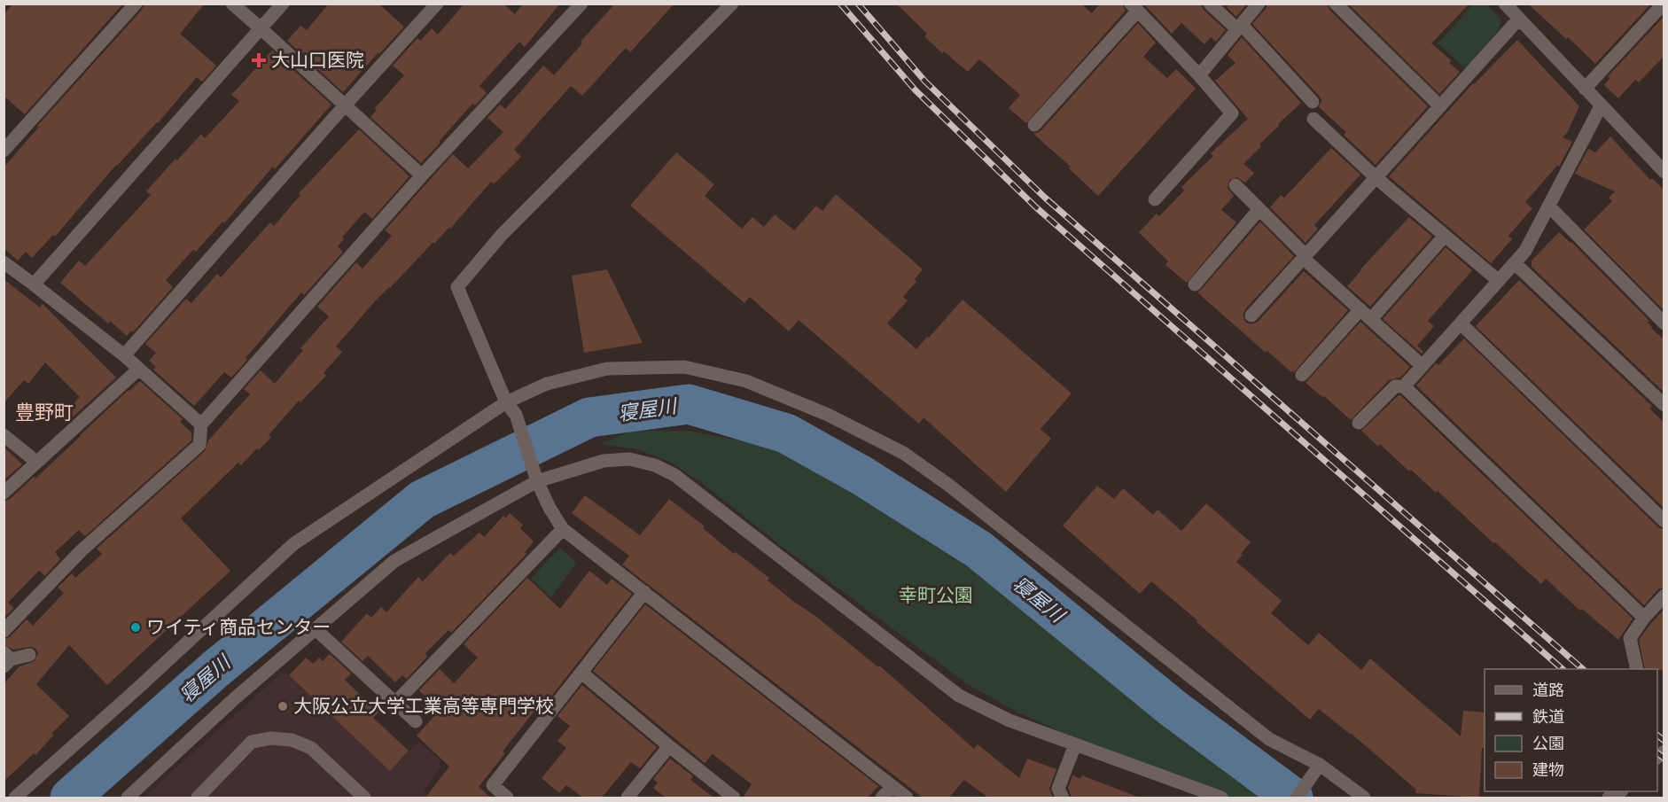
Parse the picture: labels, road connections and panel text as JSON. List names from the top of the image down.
{
  "districts": ["豊野町"],
  "water": ["寝屋川"],
  "parks": ["幸町公園"],
  "places": {
    "health": ["大山口医院"],
    "other": ["ワイティ商品センター", "大阪公立大学工業高等専門学校"]
  },
  "legend": [
    "道路",
    "鉄道",
    "公園",
    "建物"
  ]
}
